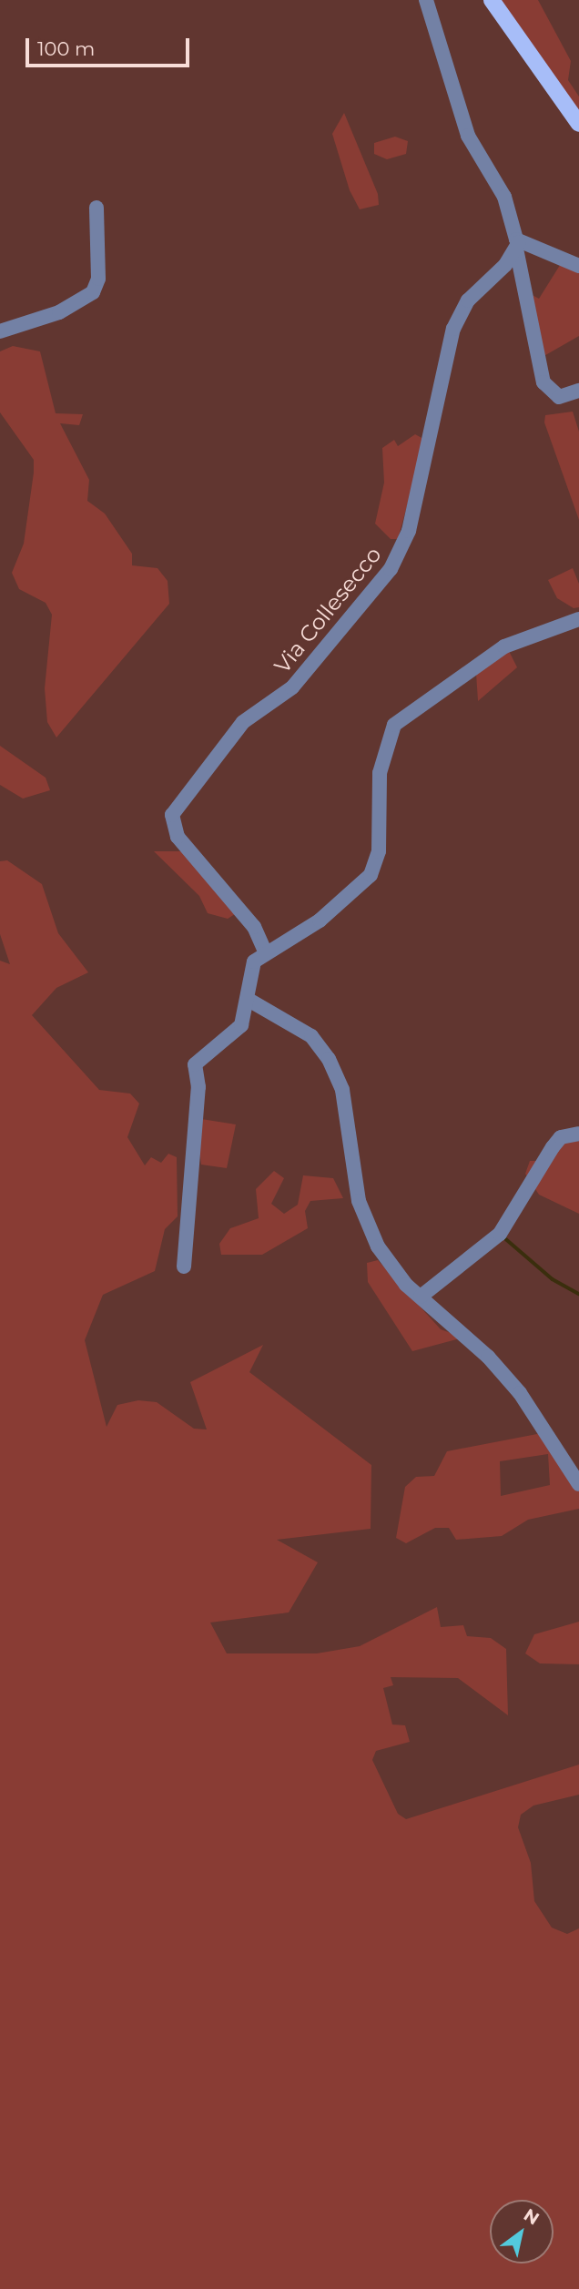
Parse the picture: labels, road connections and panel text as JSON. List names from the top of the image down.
{
  "streets": {
    "street": ["Via Collesecco"]
  },
  "scale_bar": "100 m",
  "north": "top right"
}
